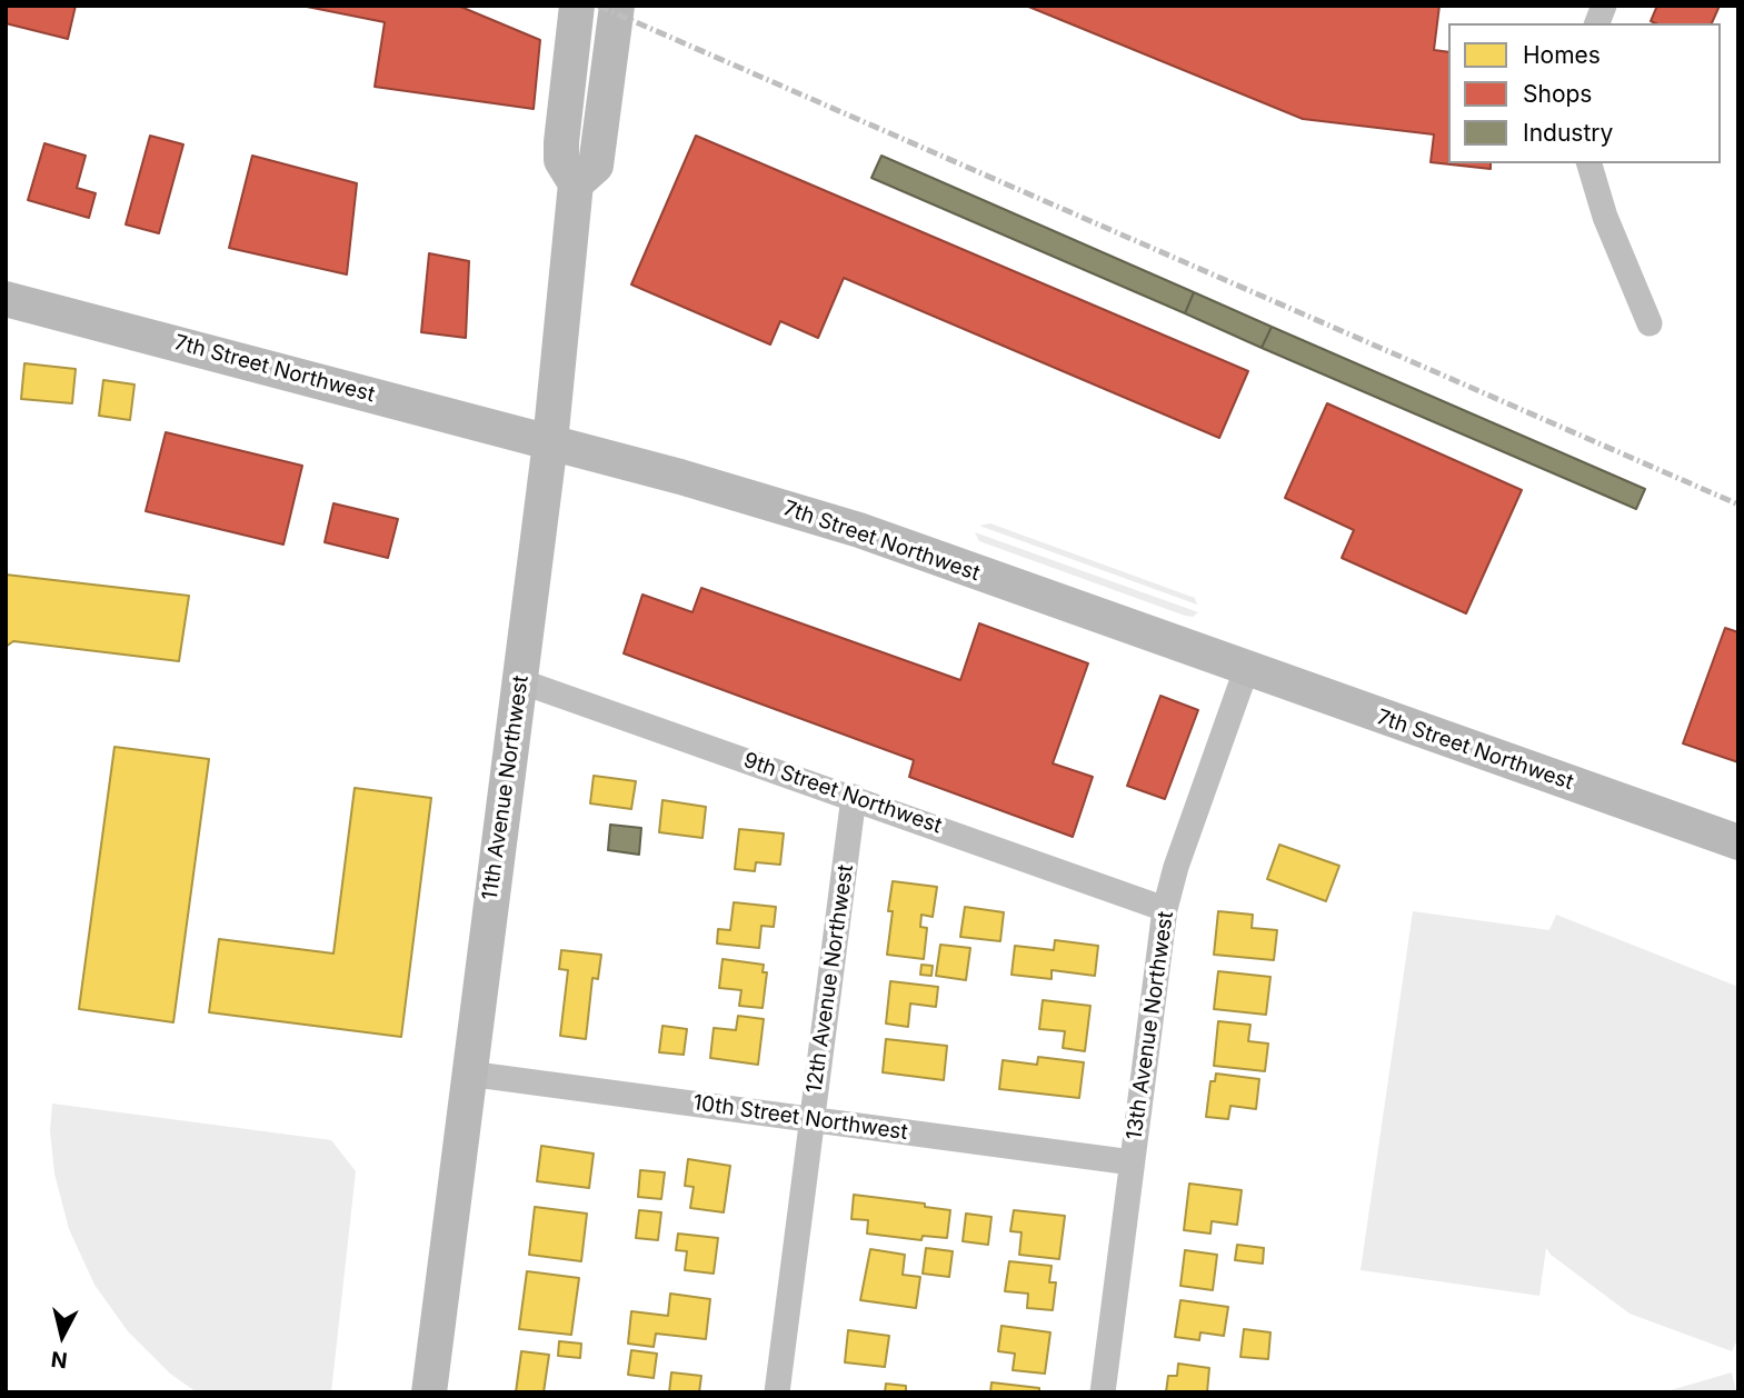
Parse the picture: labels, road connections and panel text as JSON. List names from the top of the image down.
{
  "streets": {
    "main road": ["7th Street Northwest", "11th Avenue Northwest"],
    "street": [
      "9th Street Northwest",
      "12th Avenue Northwest",
      "13th Avenue Northwest",
      "10th Street Northwest"
    ]
  },
  "crossings": [
    ["7th Street Northwest", "11th Avenue Northwest"],
    ["7th Street Northwest", "13th Avenue Northwest"],
    ["11th Avenue Northwest", "9th Street Northwest"],
    ["11th Avenue Northwest", "10th Street Northwest"],
    ["9th Street Northwest", "12th Avenue Northwest"],
    ["9th Street Northwest", "13th Avenue Northwest"],
    ["12th Avenue Northwest", "10th Street Northwest"],
    ["13th Avenue Northwest", "10th Street Northwest"]
  ],
  "legend": ["Homes", "Shops", "Industry"],
  "north": "bottom"
}
